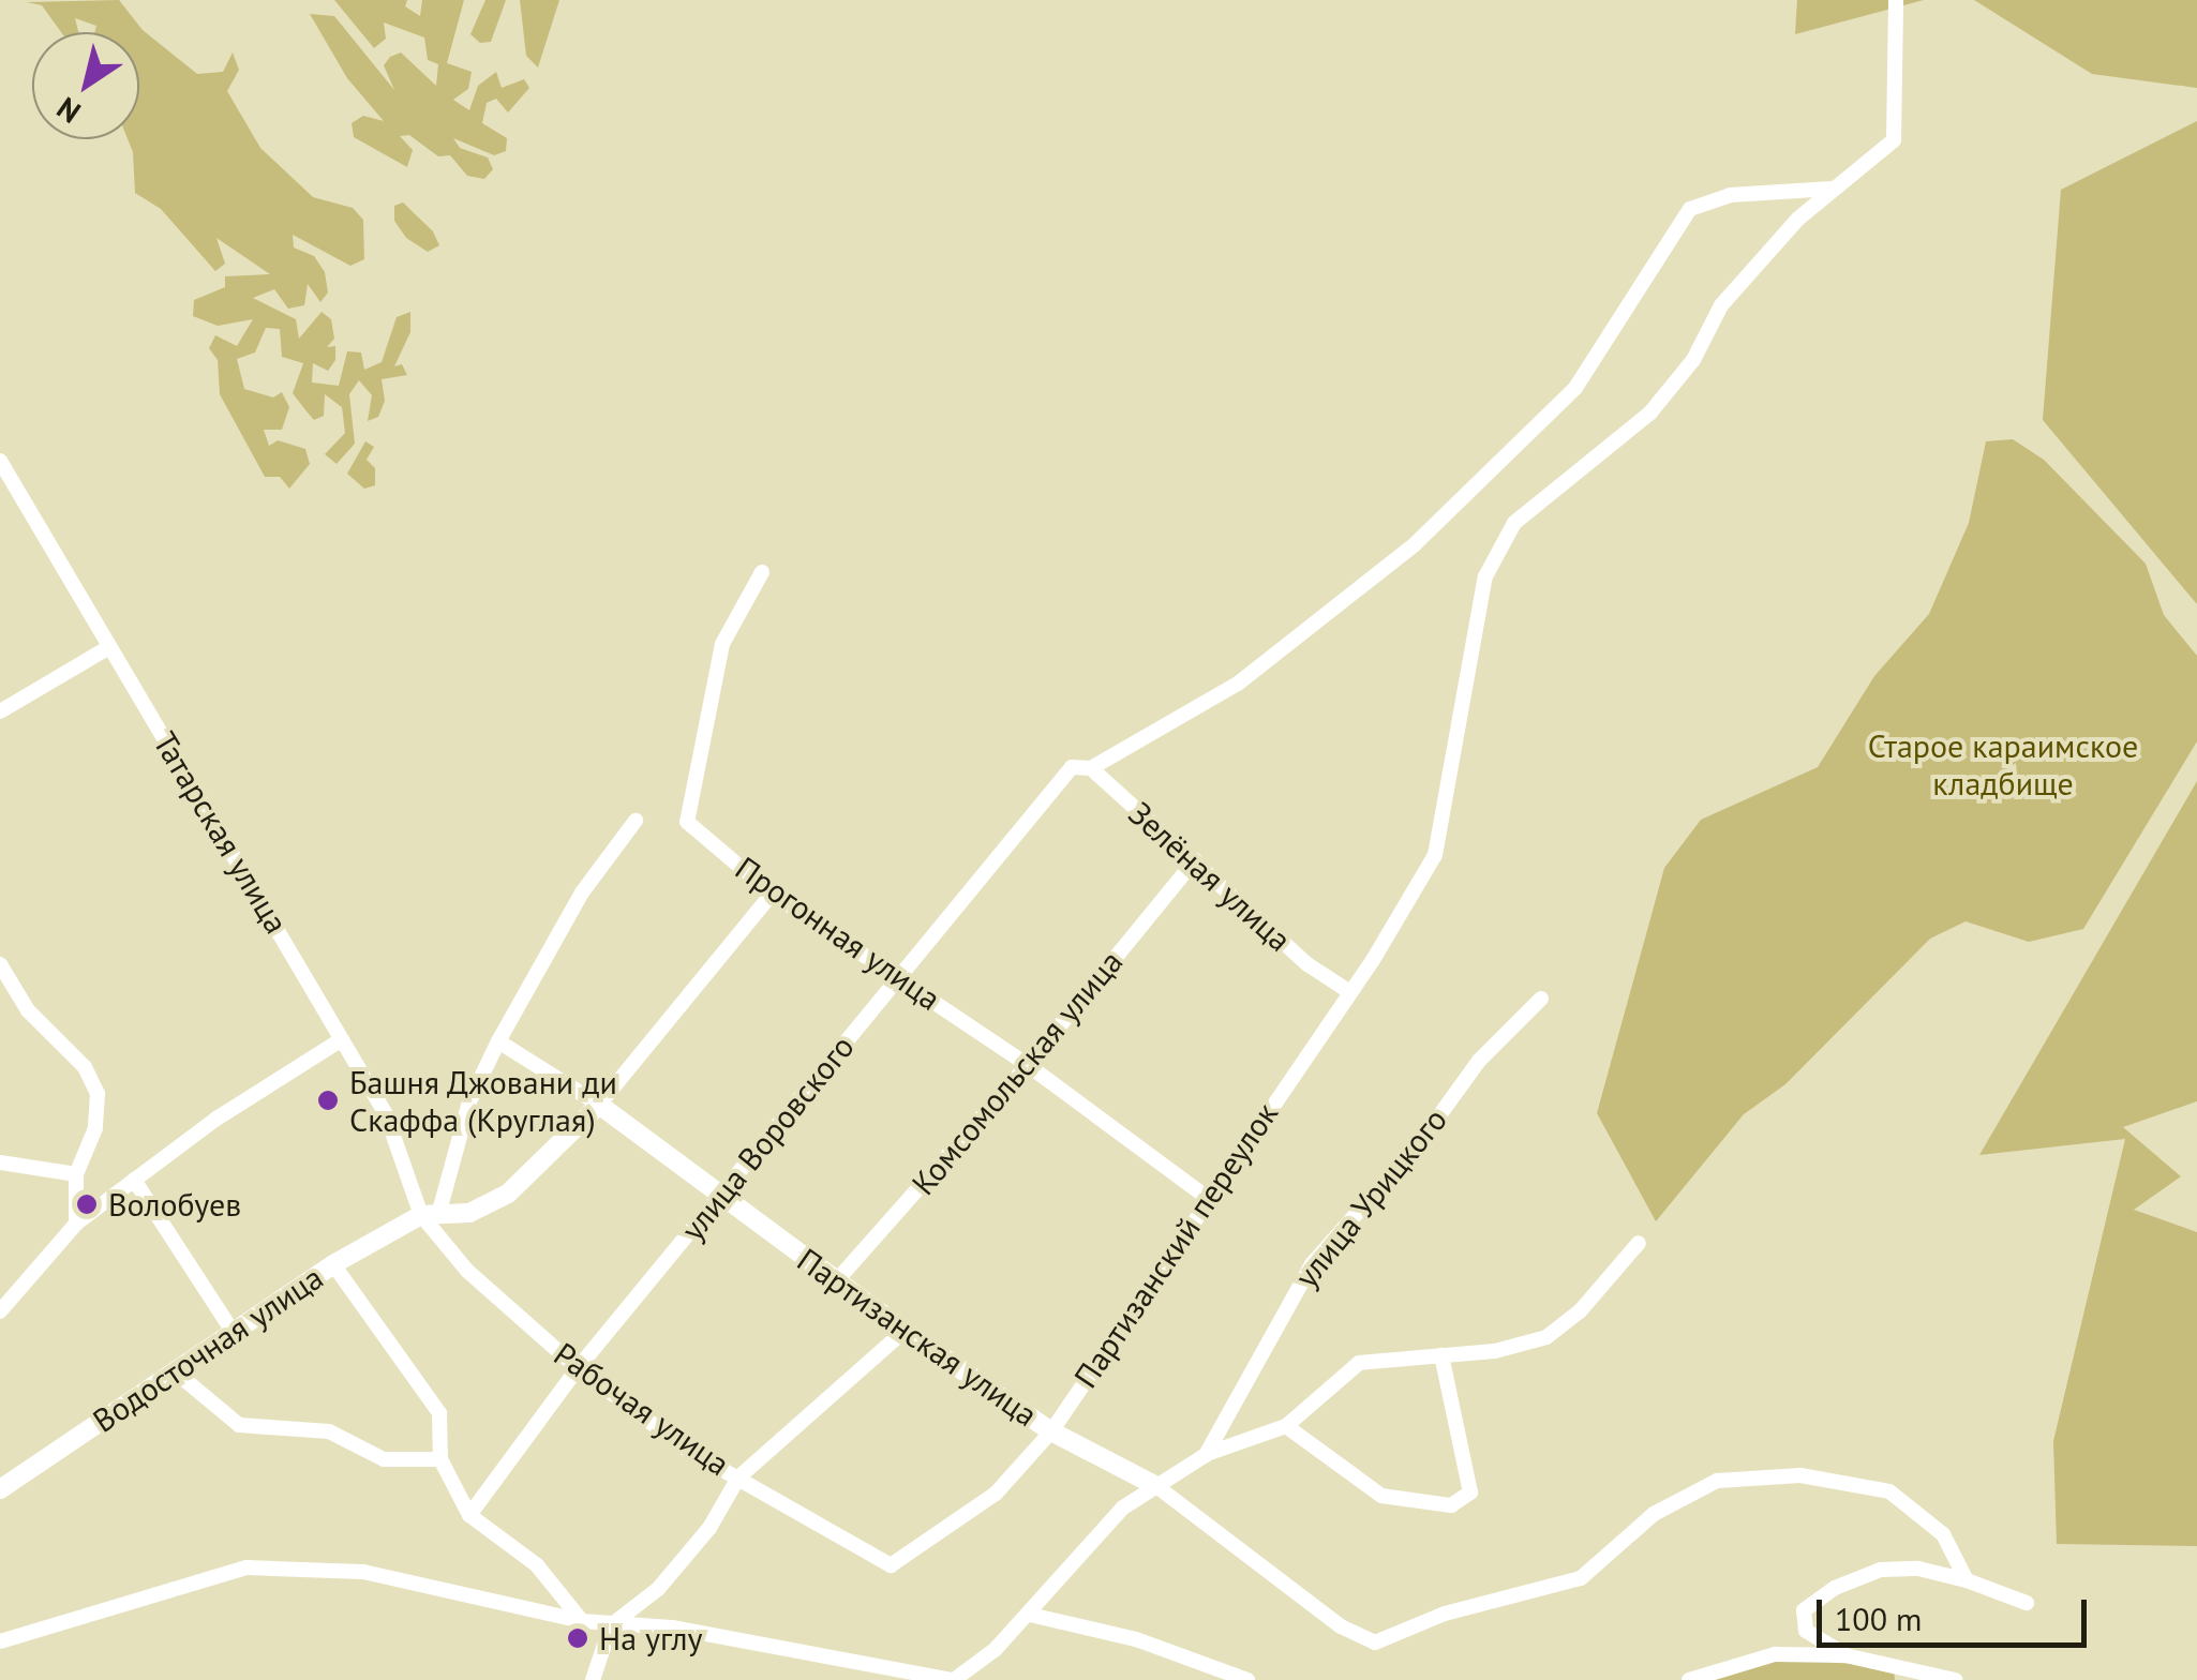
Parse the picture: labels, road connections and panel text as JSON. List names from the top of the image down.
{
  "streets": {
    "street": [
      "Татарская улица",
      "Зелёная улица",
      "Прогонная улица",
      "Комсомольская улица",
      "улица Воровского",
      "улица Урицкого",
      "Партизанский переулок",
      "Партизанская улица",
      "Водосточная улица",
      "Рабочая улица"
    ]
  },
  "crossings": [
    ["Татарская улица", "Водосточная улица"],
    ["Татарская улица", "Рабочая улица"],
    ["Зелёная улица", "Комсомольская улица"],
    ["Зелёная улица", "улица Воровского"],
    ["Зелёная улица", "Партизанский переулок"],
    ["Прогонная улица", "Комсомольская улица"],
    ["Прогонная улица", "улица Воровского"],
    ["Прогонная улица", "Партизанский переулок"],
    ["Комсомольская улица", "Партизанская улица"],
    ["улица Воровского", "Партизанская улица"],
    ["улица Воровского", "Рабочая улица"],
    ["улица Урицкого", "Партизанская улица"],
    ["Партизанский переулок", "Партизанская улица"],
    ["Партизанский переулок", "Рабочая улица"],
    ["Партизанская улица", "Водосточная улица"],
    ["Водосточная улица", "Рабочая улица"]
  ],
  "parks": ["Старое караимское кладбище"],
  "places": ["Башня Джовани ди Скаффа (Круглая)", "Волобуев", "На углу"],
  "scale_bar": "100 m",
  "north": "bottom left"
}
